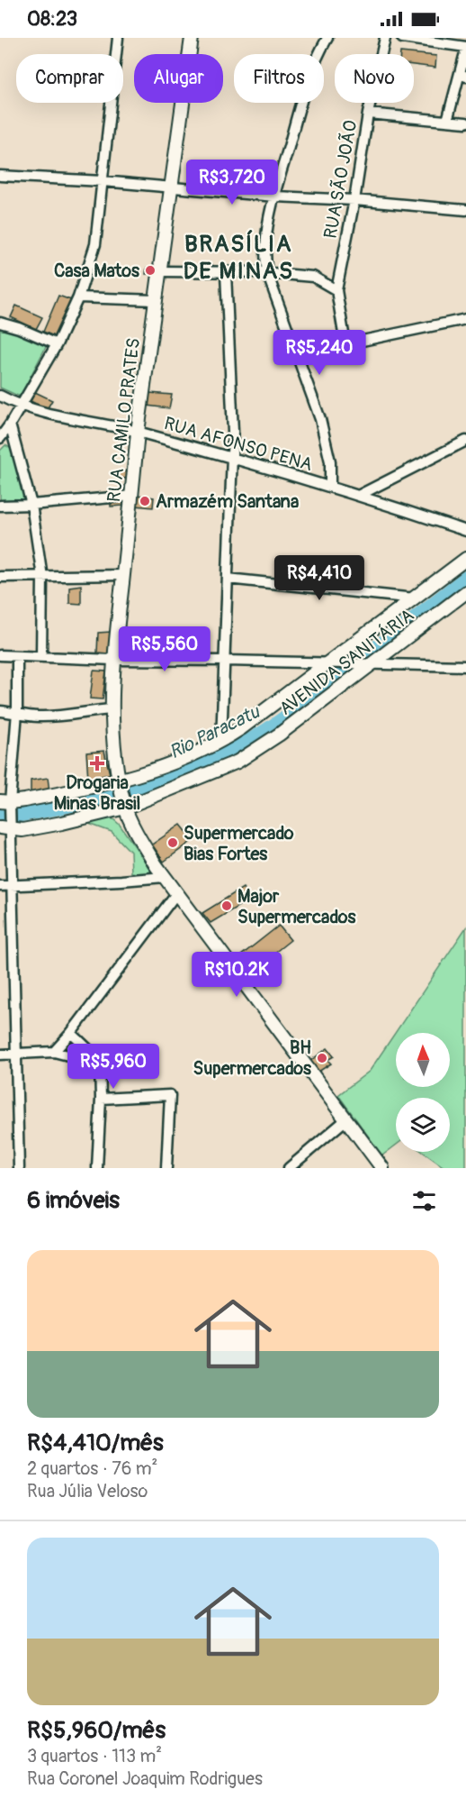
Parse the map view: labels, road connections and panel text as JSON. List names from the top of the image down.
{
  "streets": {
    "street": [
      "RUA SÃO JOÃO",
      "RUA CAMILO PRATES",
      "RUA AFONSO PENA",
      "AVENIDA SANITÁRIA"
    ]
  },
  "crossings": [
    ["RUA CAMILO PRATES", "RUA AFONSO PENA"],
    ["RUA CAMILO PRATES", "AVENIDA SANITÁRIA"]
  ],
  "districts": ["BRASÍLIA DE MINAS"],
  "water": ["Rio Paracatu"],
  "places": {
    "other": [
      "Casa Matos",
      "Armazém Santana",
      "Supermercado Bias Fortes",
      "Major Supermercados",
      "BH Supermercados"
    ],
    "health": ["Drogaria Minas Brasil"]
  },
  "north": "top",
  "page": {
    "status": "08:23",
    "chip": [
      "Comprar",
      "Alugar",
      "Filtros",
      "Novo"
    ],
    "price": [
      "R$3,720",
      "R$5,240",
      "R$4,410",
      "R$5,560",
      "R$10.2K",
      "R$5,960"
    ],
    "heading": "6 imóveis",
    "list": [
      {
        "name": "R$4,410/mês",
        "note": "2 quartos · 76 m² · Rua Júlia Veloso"
      },
      {
        "name": "R$5,960/mês",
        "note": "3 quartos · 113 m² · Rua Coronel Joaquim Rodrigues"
      }
    ]
  }
}
